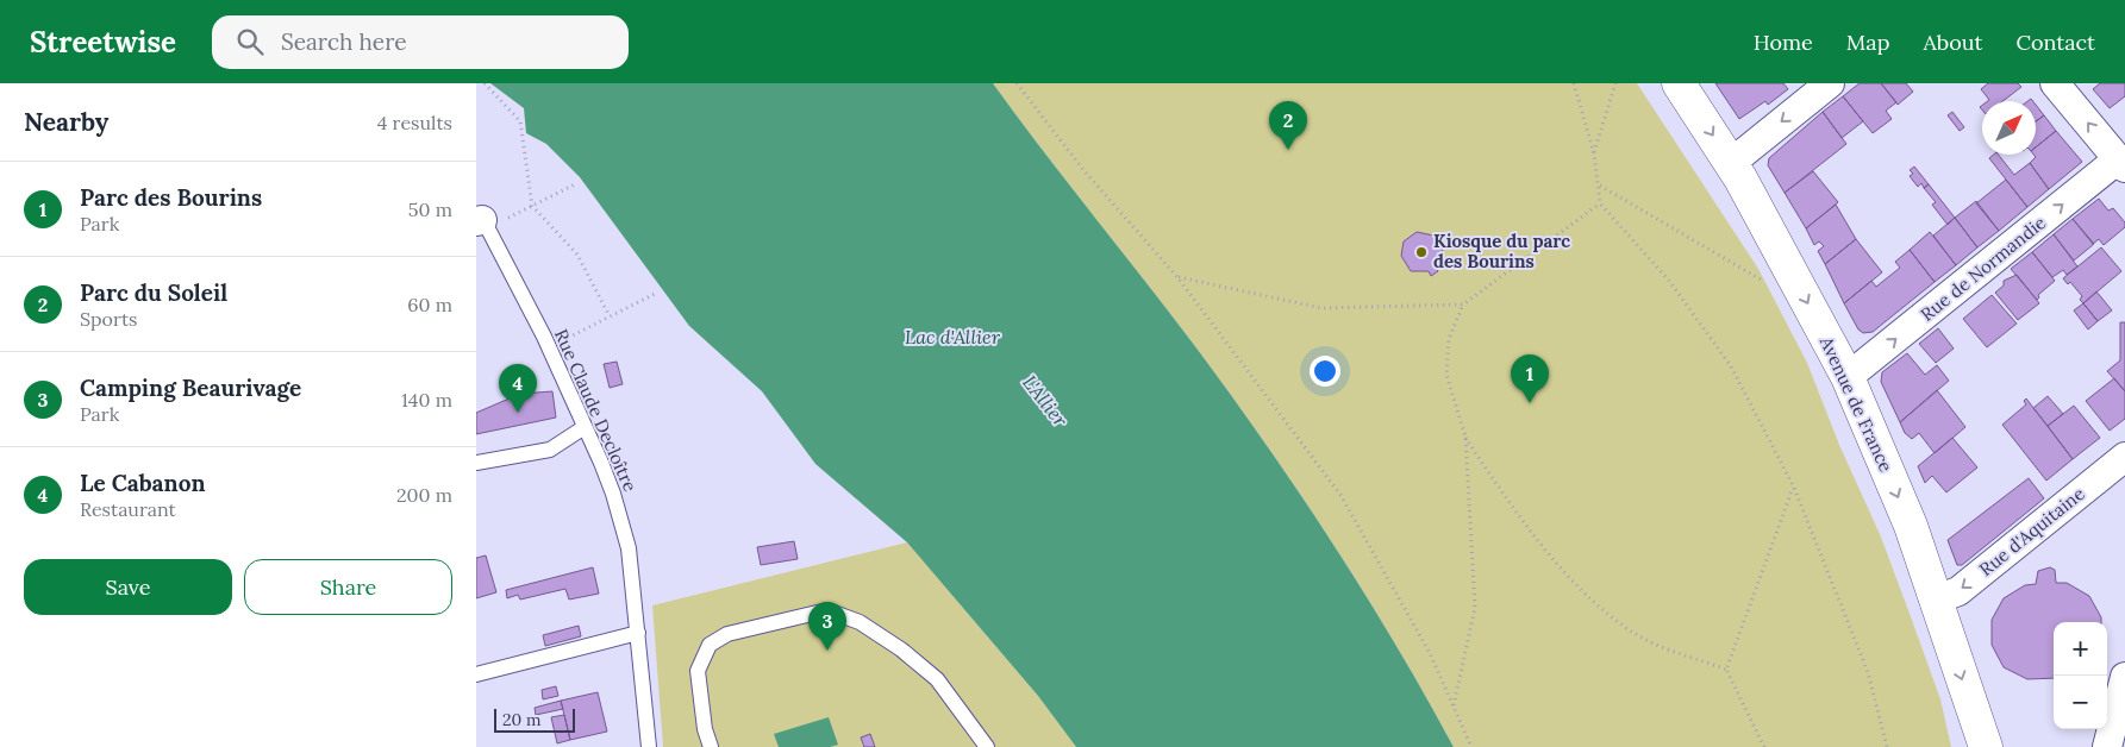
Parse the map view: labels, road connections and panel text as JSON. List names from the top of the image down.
{
  "streets": {
    "street": ["Rue de Normandie", "Avenue de France", "Rue d'Aquitaine"],
    "lane": ["Rue Claude Decloître"]
  },
  "crossings": [
    ["Rue de Normandie", "Avenue de France"],
    ["Avenue de France", "Rue d'Aquitaine"]
  ],
  "one_way": ["Avenue de France", "Rue d'Aquitaine"],
  "water": ["Lac d'Allier", "L'Allier"],
  "places": ["Kiosque du parc des Bourins"],
  "scale_bar": "20 m",
  "north": "top right",
  "page": {
    "header": "Streetwise",
    "search": "Search here",
    "nav": [
      "Home",
      "Map",
      "About",
      "Contact"
    ],
    "heading": ["Nearby", "4 results"],
    "pins": [
      "2",
      "1",
      "4",
      "3"
    ],
    "list": [
      {
        "mark": "1",
        "name": "Parc des Bourins",
        "note": "Park",
        "value": "50 m"
      },
      {
        "mark": "2",
        "name": "Parc du Soleil",
        "note": "Sports",
        "value": "60 m"
      },
      {
        "mark": "3",
        "name": "Camping Beaurivage",
        "note": "Park",
        "value": "140 m"
      },
      {
        "mark": "4",
        "name": "Le Cabanon",
        "note": "Restaurant",
        "value": "200 m"
      }
    ],
    "buttons": ["Save", "Share"],
    "map_buttons": ["+", "−"],
    "scale": "20 m"
  }
}
